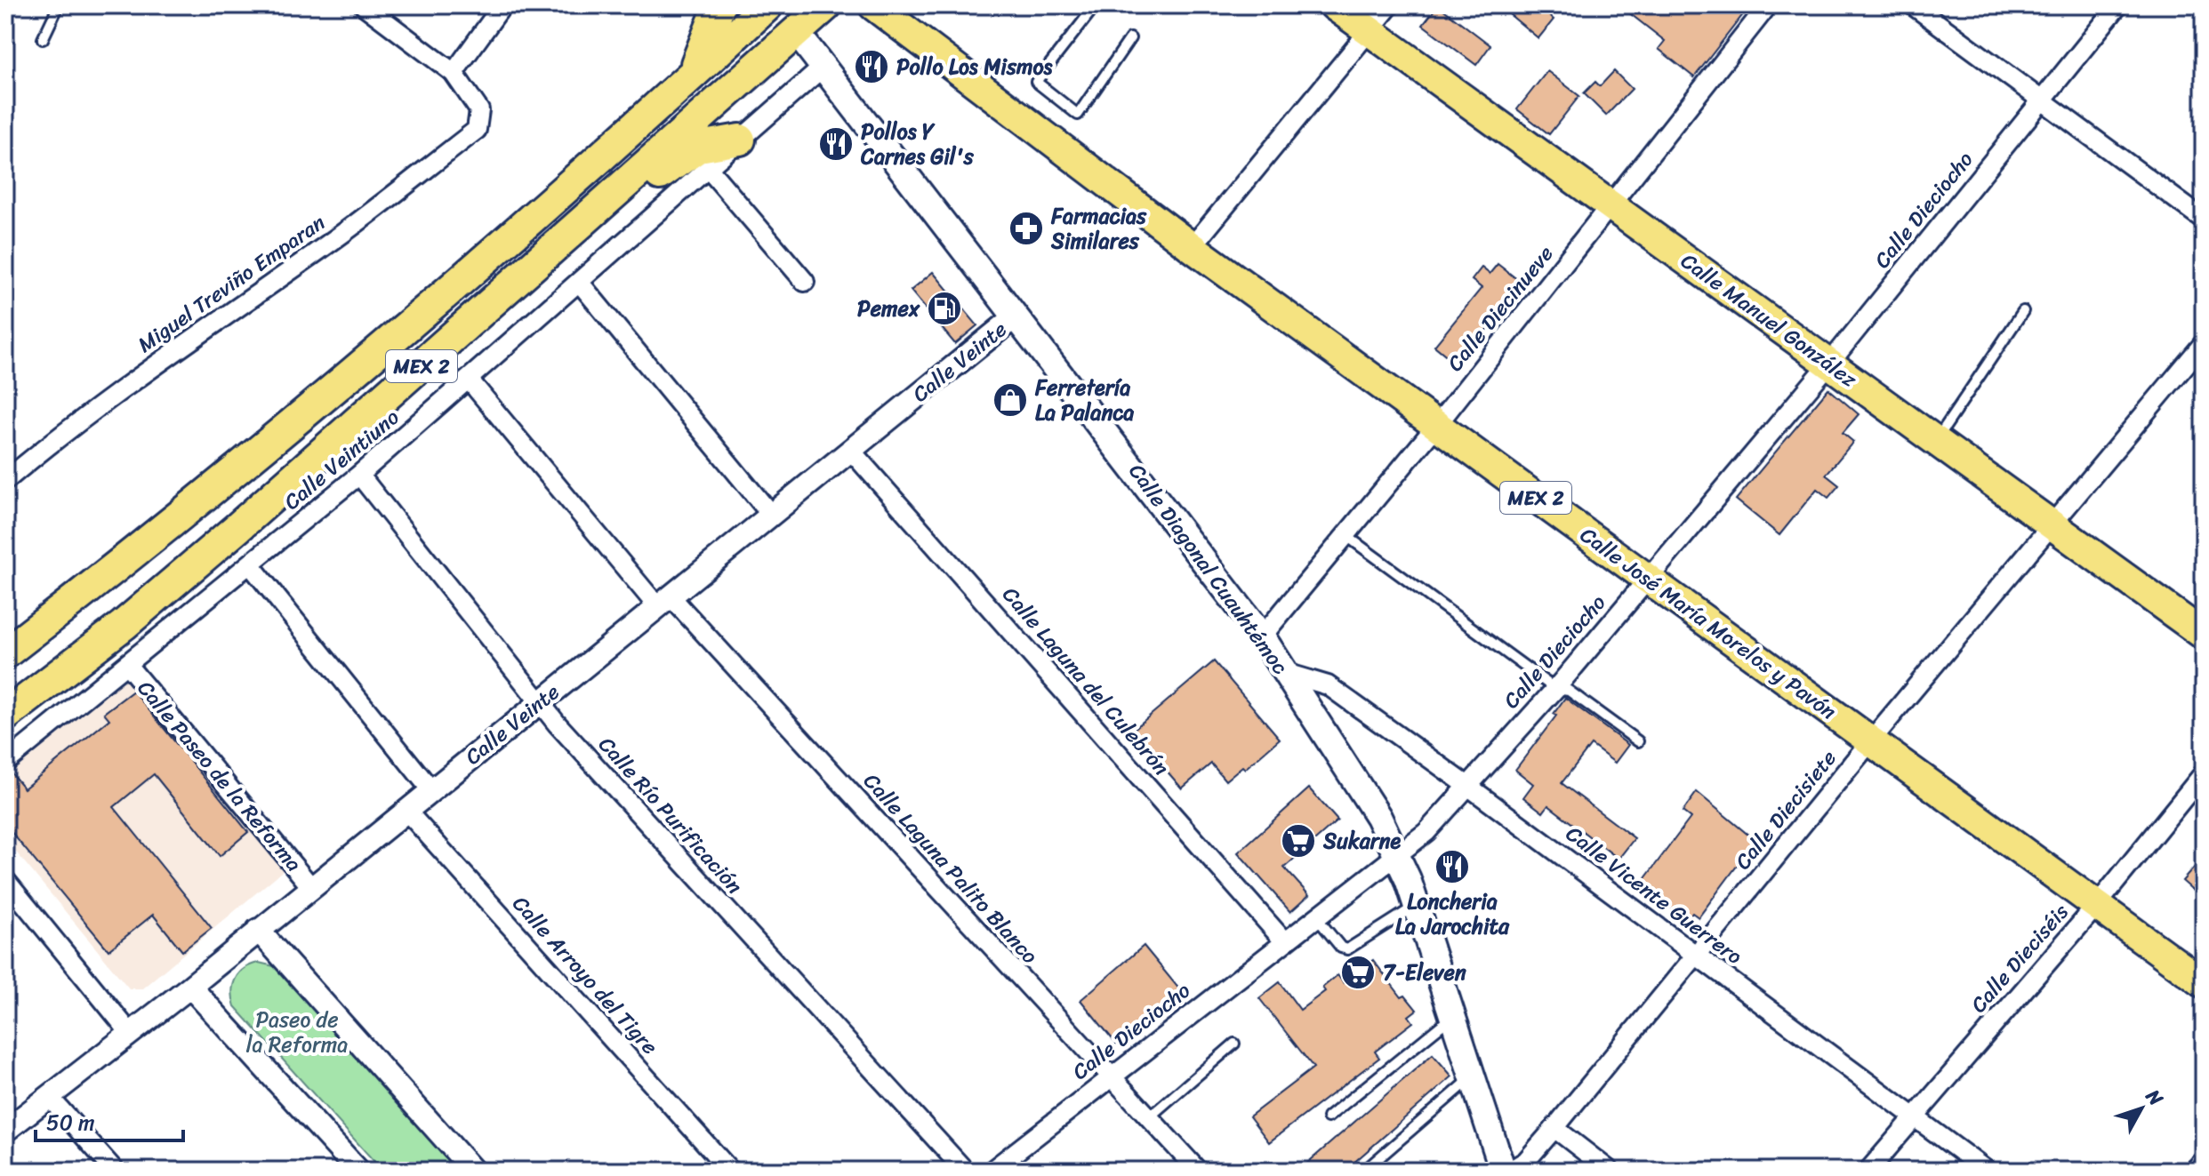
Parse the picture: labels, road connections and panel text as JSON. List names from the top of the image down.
{
  "streets": {
    "highway": ["MEX 2"],
    "main road": ["Calle Manuel González", "Calle Diagonal Cuauhtémoc", "Calle José María Morelos y Pavón"],
    "street": [
      "Calle Dieciocho",
      "Miguel Treviño Emparan",
      "Calle Diecinueve",
      "Calle Veinte",
      "Calle Veintiuno",
      "Calle Laguna del Culebrón",
      "Calle Paseo de la Reforma",
      "Calle Diecisiete",
      "Calle Río Purificación",
      "Calle Laguna Palito Blanco",
      "Calle Vicente Guerrero",
      "Calle Dieciséis",
      "Calle Arroyo del Tigre"
    ]
  },
  "crossings": [
    ["Calle Dieciocho", "Calle Manuel González"],
    ["Calle Dieciocho", "Calle Diagonal Cuauhtémoc"],
    ["Calle Dieciocho", "Calle José María Morelos y Pavón"],
    ["Calle Dieciocho", "Calle Laguna del Culebrón"],
    ["Calle Dieciocho", "Calle Laguna Palito Blanco"],
    ["Calle Dieciocho", "Calle Vicente Guerrero"],
    ["Calle Diecinueve", "Calle Manuel González"],
    ["Calle Diecinueve", "Calle Diagonal Cuauhtémoc"],
    ["Calle Diecinueve", "Calle José María Morelos y Pavón"],
    ["Calle Manuel González", "Calle Diecisiete"],
    ["Calle Veinte", "Calle Diagonal Cuauhtémoc"],
    ["Calle Veinte", "Calle Laguna del Culebrón"],
    ["Calle Veinte", "Calle Paseo de la Reforma"],
    ["Calle Veinte", "Calle Río Purificación"],
    ["Calle Veinte", "Calle Laguna Palito Blanco"],
    ["Calle Veinte", "Calle Arroyo del Tigre"],
    ["MEX 2", "Calle Diagonal Cuauhtémoc"],
    ["Calle Veintiuno", "Calle Diagonal Cuauhtémoc"],
    ["Calle Veintiuno", "Calle Paseo de la Reforma"],
    ["Calle Veintiuno", "Calle Río Purificación"],
    ["Calle Veintiuno", "Calle Laguna Palito Blanco"],
    ["Calle Diagonal Cuauhtémoc", "Calle Vicente Guerrero"],
    ["Calle José María Morelos y Pavón", "Calle Diecisiete"],
    ["Calle José María Morelos y Pavón", "Calle Dieciséis"],
    ["Calle Diecisiete", "Calle Vicente Guerrero"],
    ["Calle Vicente Guerrero", "Calle Dieciséis"]
  ],
  "parks": ["Paseo de la Reforma"],
  "places": {
    "restaurant": ["Pollo Los Mismos", "Pollos Y Carnes Gil's", "Loncheria La Jarochita"],
    "pharmacy": ["Farmacias Similares"],
    "fuel station": ["Pemex"],
    "shop": ["Ferretería La Palanca"],
    "supermarket": ["Sukarne", "7-Eleven"]
  },
  "scale_bar": "50 m",
  "north": "top right"
}
